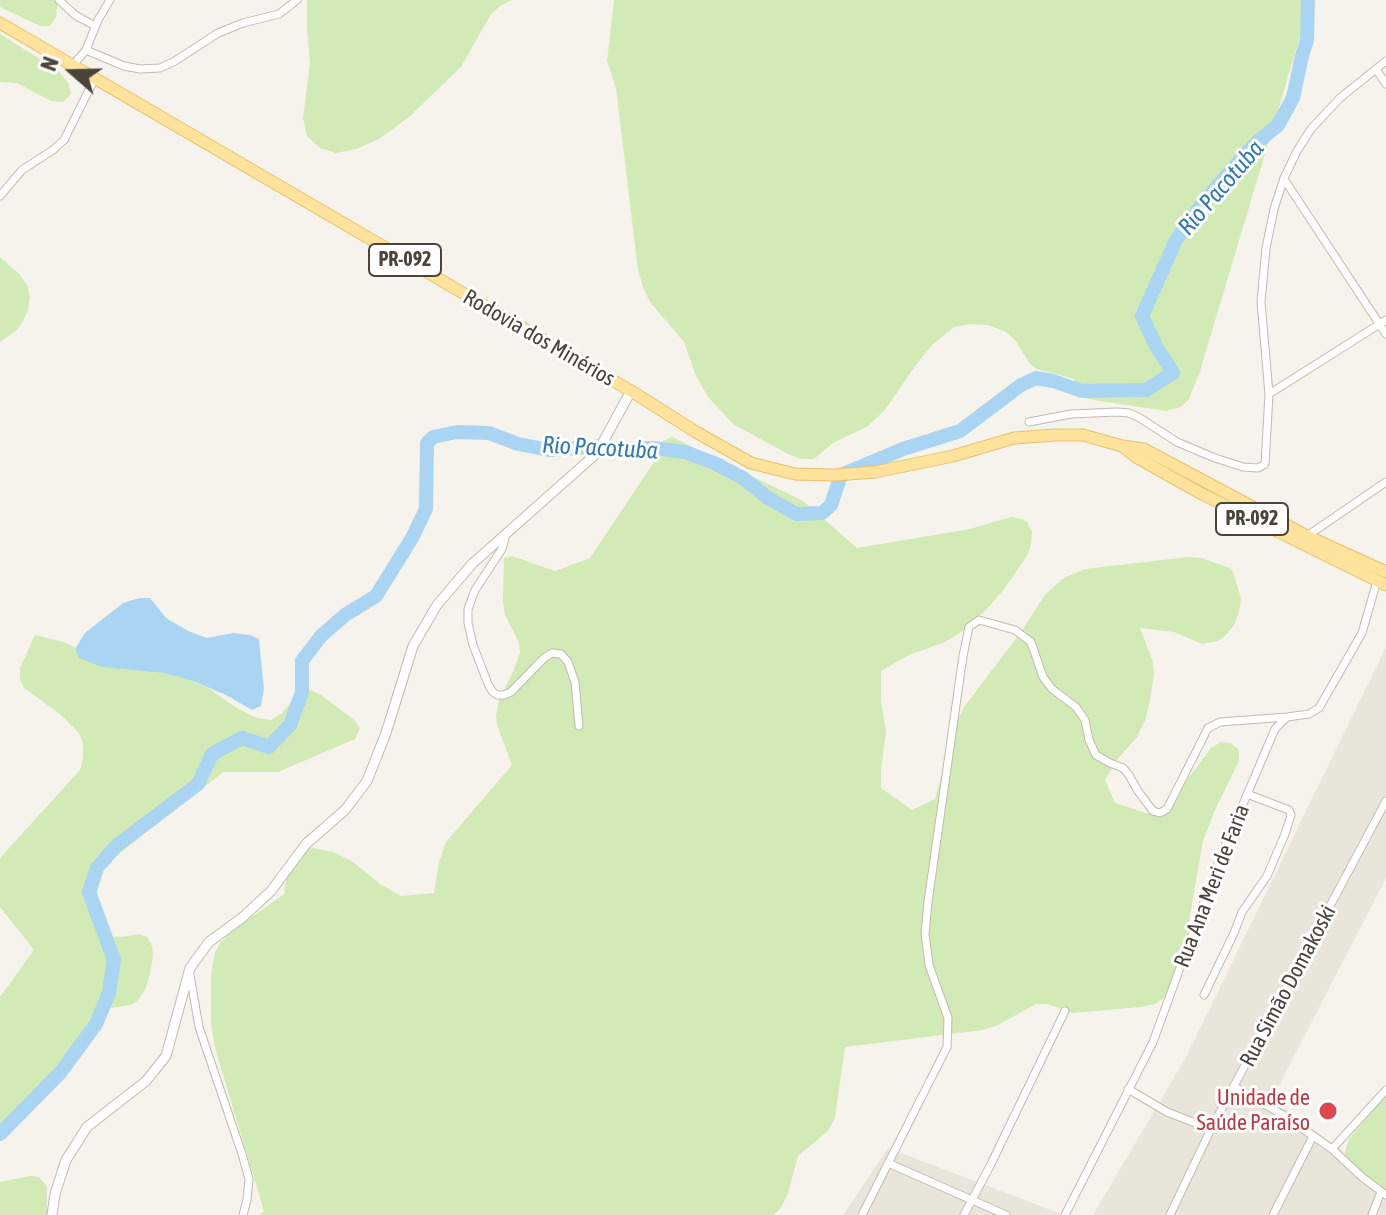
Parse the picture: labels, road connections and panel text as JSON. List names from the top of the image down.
{
  "streets": {
    "main road": ["PR-092", "Rodovia dos Minérios"],
    "street": ["Rua Ana Meri de Faria", "Rua Simão Domakoski"]
  },
  "water": ["Rio Pacotuba"],
  "places": ["Unidade de Saúde Paraíso"],
  "north": "left"
}
